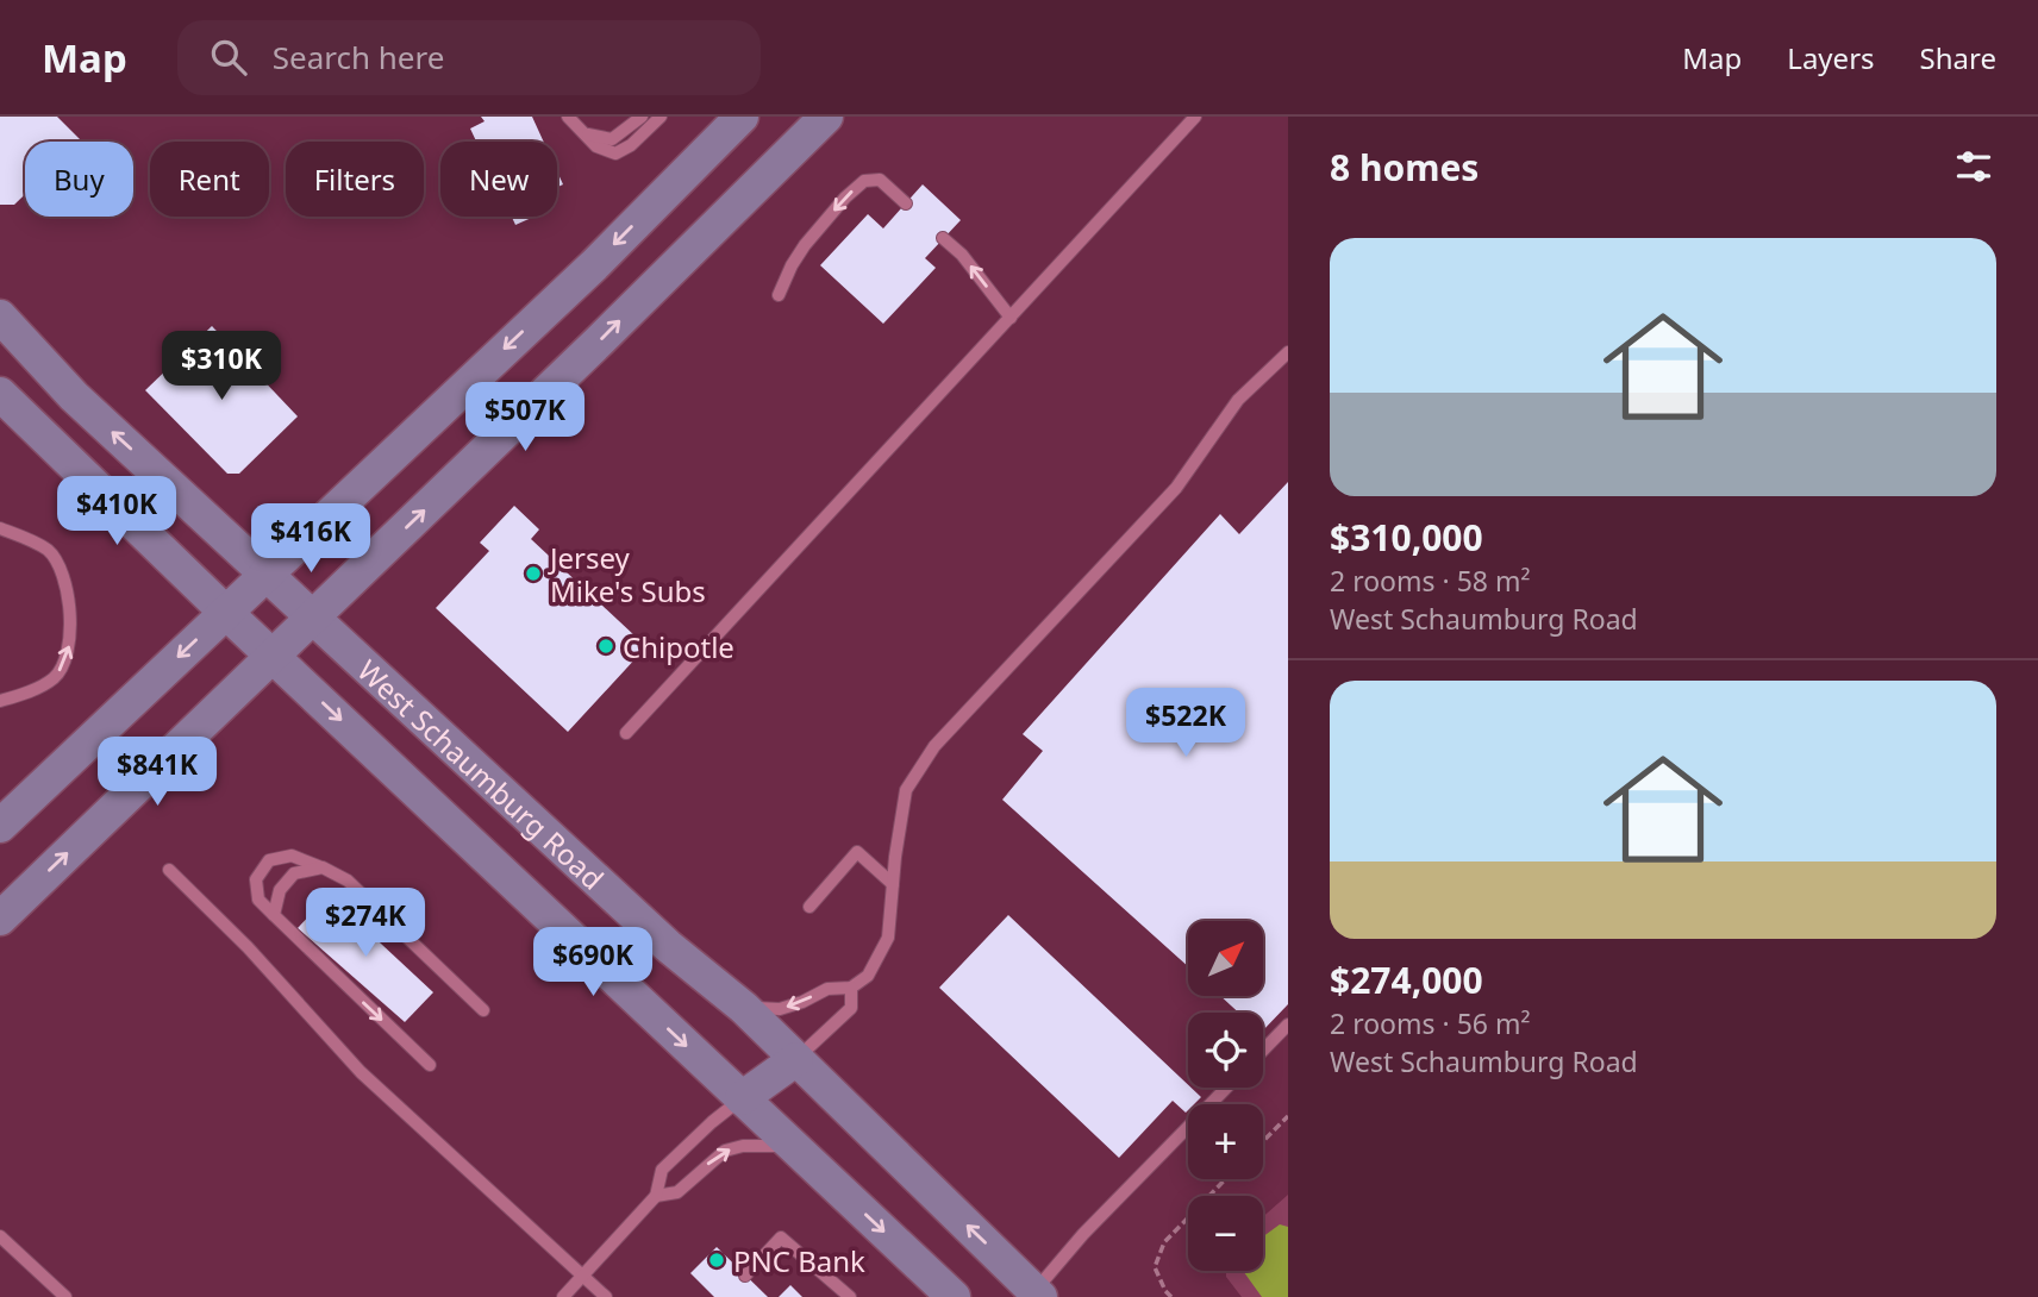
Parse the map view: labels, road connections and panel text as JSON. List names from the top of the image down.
{
  "streets": {
    "main road": ["West Schaumburg Road"]
  },
  "places": ["Jersey Mike's Subs", "Chipotle", "PNC Bank"],
  "north": "top right",
  "page": {
    "header": "Map",
    "search": "Search here",
    "nav": ["Map", "Layers", "Share"],
    "heading": "8 homes",
    "chip": [
      "Buy",
      "Rent",
      "Filters",
      "New"
    ],
    "list": [
      {
        "name": "$310,000",
        "note": "2 rooms · 58 m² · West Schaumburg Road"
      },
      {
        "name": "$274,000",
        "note": "2 rooms · 56 m² · West Schaumburg Road"
      }
    ],
    "price": [
      "$310K",
      "$507K",
      "$410K",
      "$416K",
      "$522K",
      "$841K",
      "$274K",
      "$690K"
    ],
    "map_buttons": ["+", "−"]
  }
}
